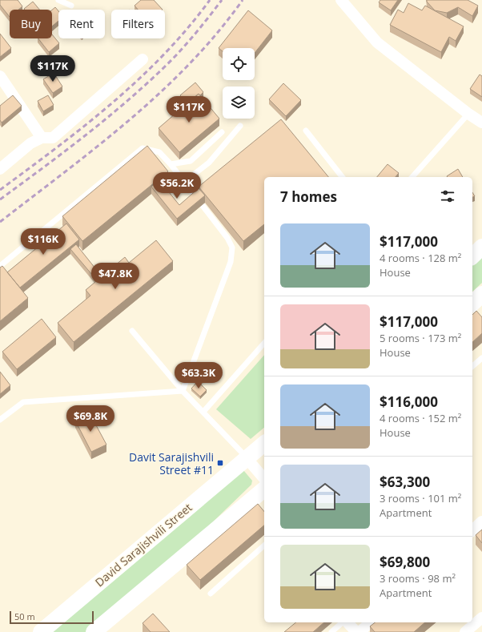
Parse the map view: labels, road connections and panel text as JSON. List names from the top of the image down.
{
  "streets": {
    "main road": ["David Sarajishvili Street"]
  },
  "places": {
    "transit": ["Davit Sarajishvili Street #11"]
  },
  "scale_bar": "50 m",
  "page": {
    "chip": ["Buy", "Rent", "Filters"],
    "price": [
      "$117K",
      "$117K",
      "$56.2K",
      "$116K",
      "$47.8K",
      "$63.3K",
      "$69.8K"
    ],
    "heading": "7 homes",
    "list": [
      {
        "name": "$117,000",
        "note": "4 rooms · 128 m² · House"
      },
      {
        "name": "$117,000",
        "note": "5 rooms · 173 m² · House"
      },
      {
        "name": "$116,000",
        "note": "4 rooms · 152 m² · House"
      },
      {
        "name": "$63,300",
        "note": "3 rooms · 101 m² · Apartment"
      },
      {
        "name": "$69,800",
        "note": "3 rooms · 98 m² · Apartment"
      }
    ],
    "scale": "50 m"
  }
}
